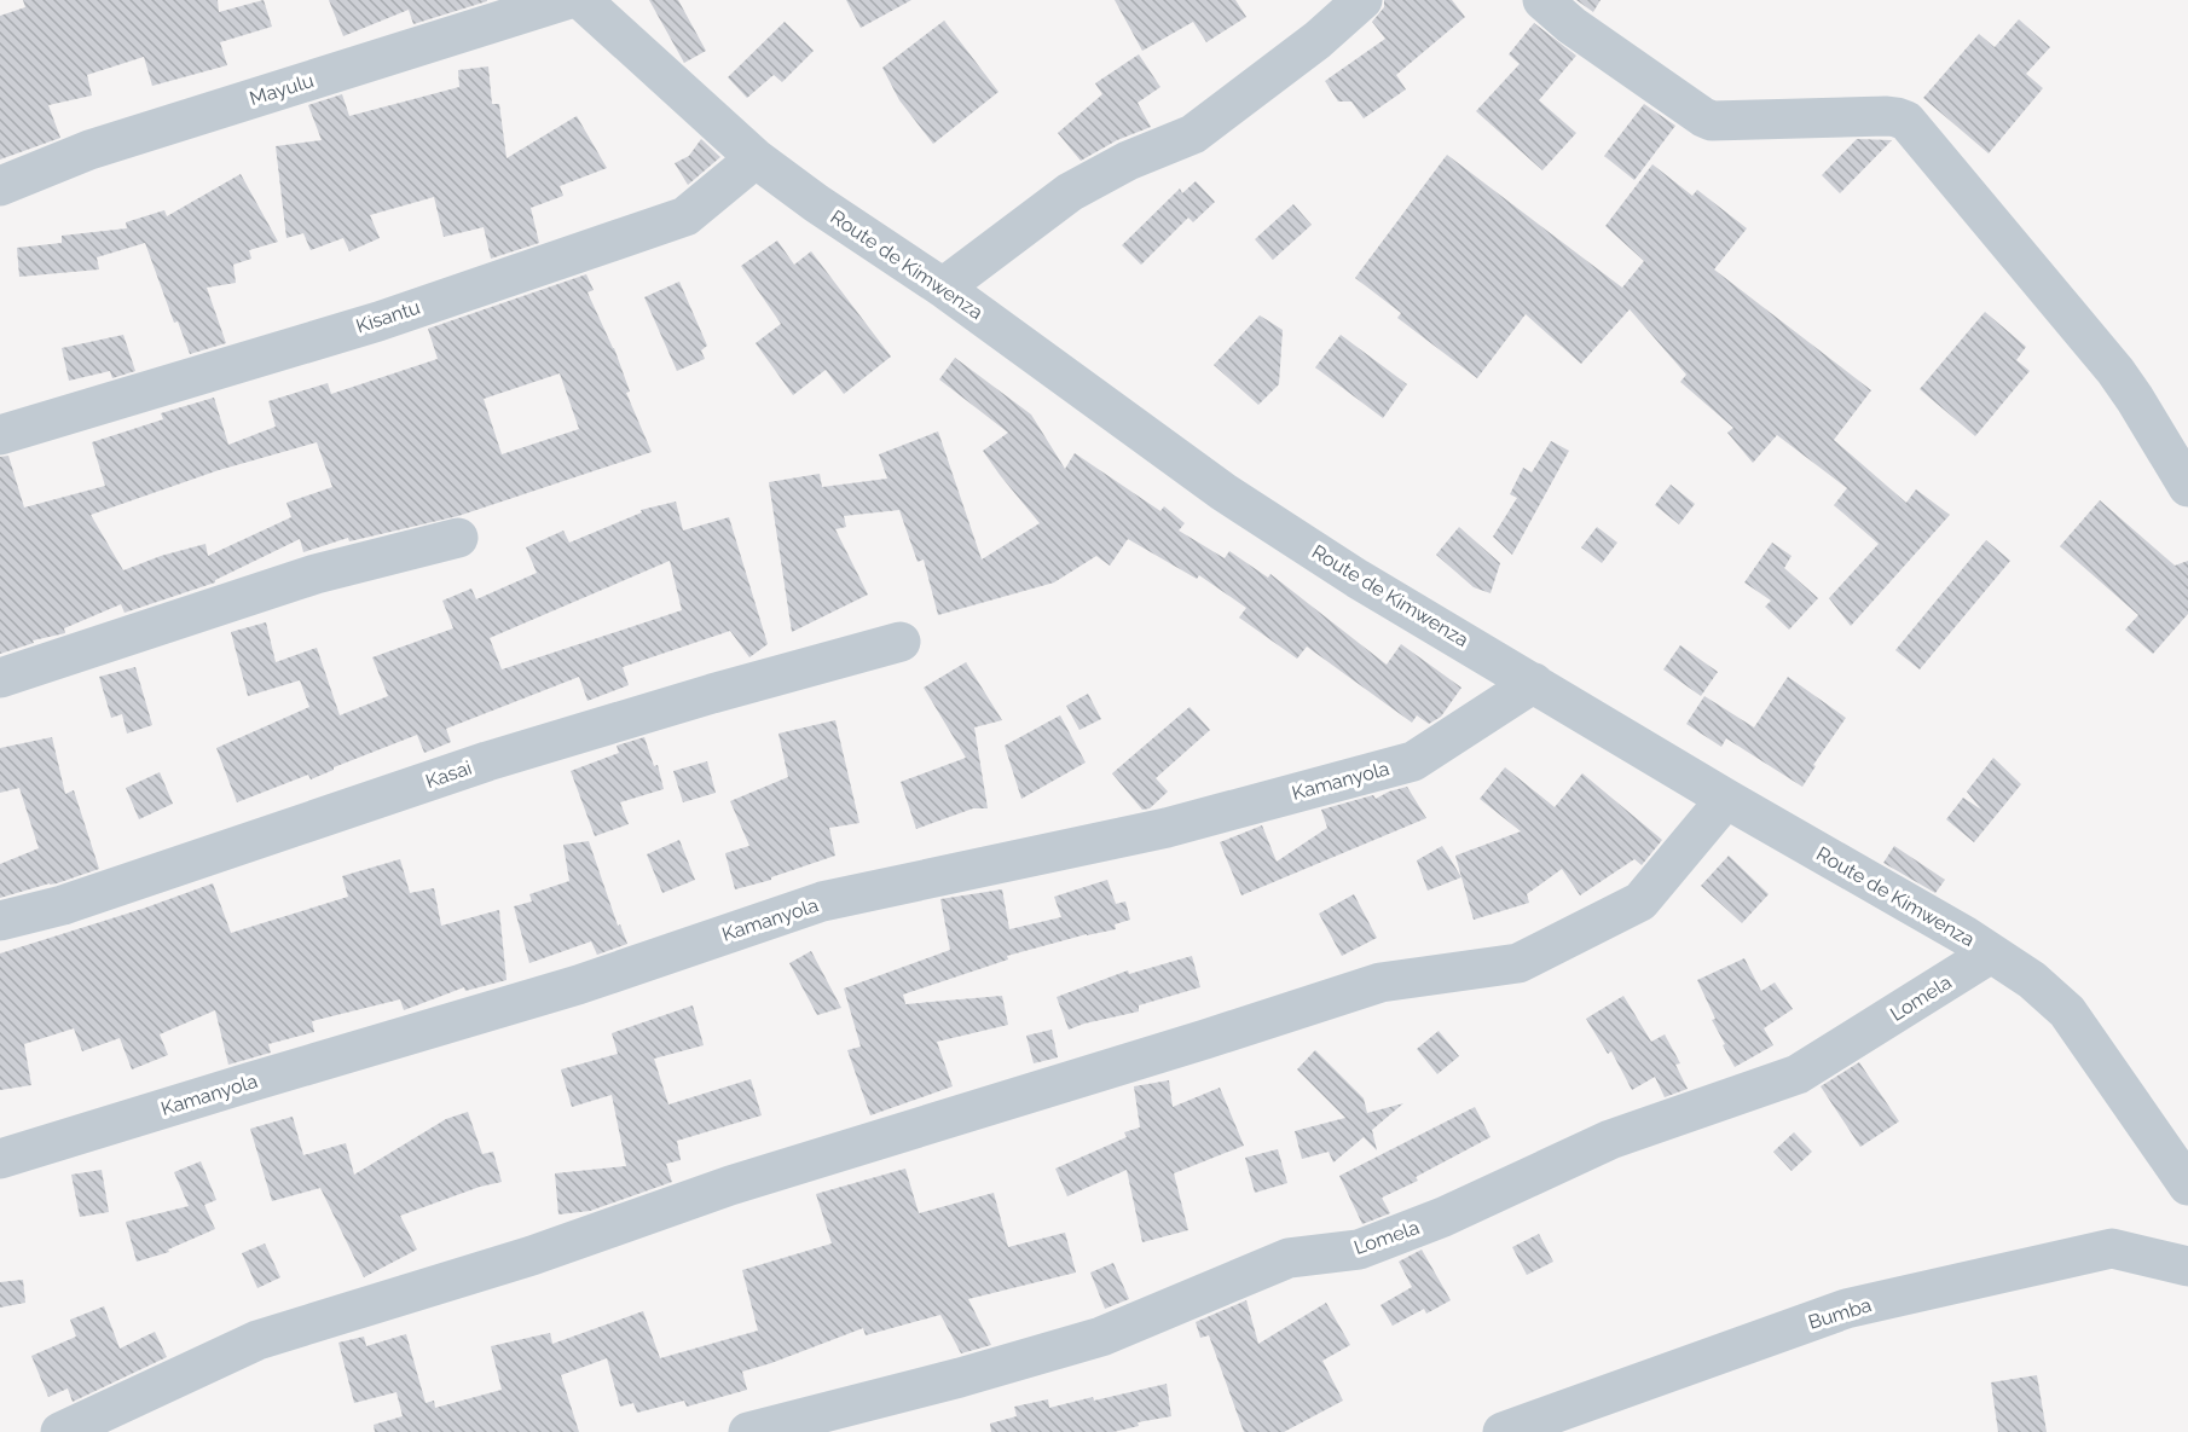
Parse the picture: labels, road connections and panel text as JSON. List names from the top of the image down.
{
  "streets": {
    "street": [
      "Mayulu",
      "Route de Kimwenza",
      "Kisantu",
      "Kasai",
      "Kamanyola",
      "Lomela",
      "Bumba"
    ]
  },
  "crossings": [
    ["Route de Kimwenza", "Kisantu"],
    ["Route de Kimwenza", "Kamanyola"],
    ["Route de Kimwenza", "Lomela"]
  ]
}
